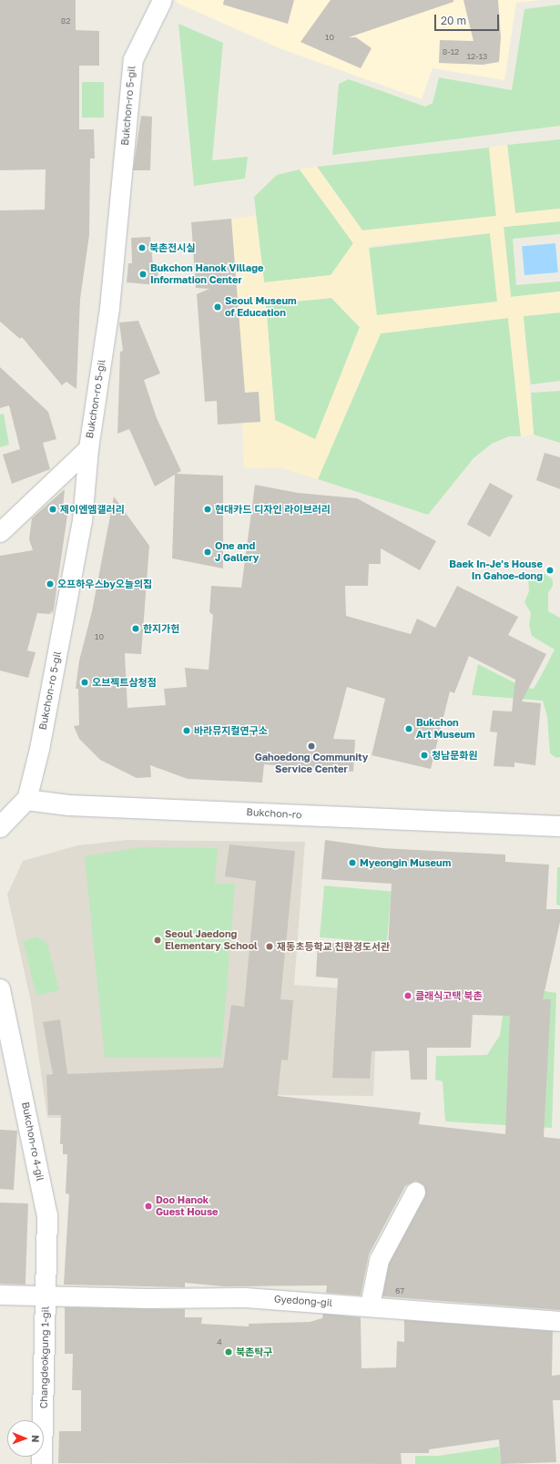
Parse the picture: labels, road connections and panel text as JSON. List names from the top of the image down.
{
  "streets": {
    "street": [
      "Bukchon-ro 5-gil",
      "Bukchon-ro",
      "Bukchon-ro 4-gil",
      "Gyedong-gil",
      "Changdeokgung 1-gil"
    ]
  },
  "crossings": [
    ["Bukchon-ro 5-gil", "Bukchon-ro"],
    ["Bukchon-ro 4-gil", "Gyedong-gil"],
    ["Bukchon-ro 4-gil", "Changdeokgung 1-gil"],
    ["Gyedong-gil", "Changdeokgung 1-gil"]
  ],
  "places": [
    "북촌전시실",
    "Bukchon Hanok Village Information Center",
    "Seoul Museum of Education",
    "제이엔엠갤러리",
    "현대카드 디자인 라이브러리",
    "One and J Gallery",
    "Baek In-Je's House In Gahoe-dong",
    "오프하우스by오늘의집",
    "한지가헌",
    "오브젝트삼청점",
    "Bukchon Art Museum",
    "바라뮤지컬연구소",
    "Gahoedong Community Service Center",
    "청남문화원",
    "Myeongin Museum",
    "Seoul Jaedong Elementary School",
    "재동초등학교 친환경도서관",
    "클래식고택 북촌",
    "Doo Hanok Guest House",
    "북촌탁구"
  ],
  "house_numbers": [
    "82",
    "10",
    "8-12",
    "12-13",
    "10",
    "67",
    "4"
  ],
  "scale_bar": "20 m",
  "north": "right"
}
